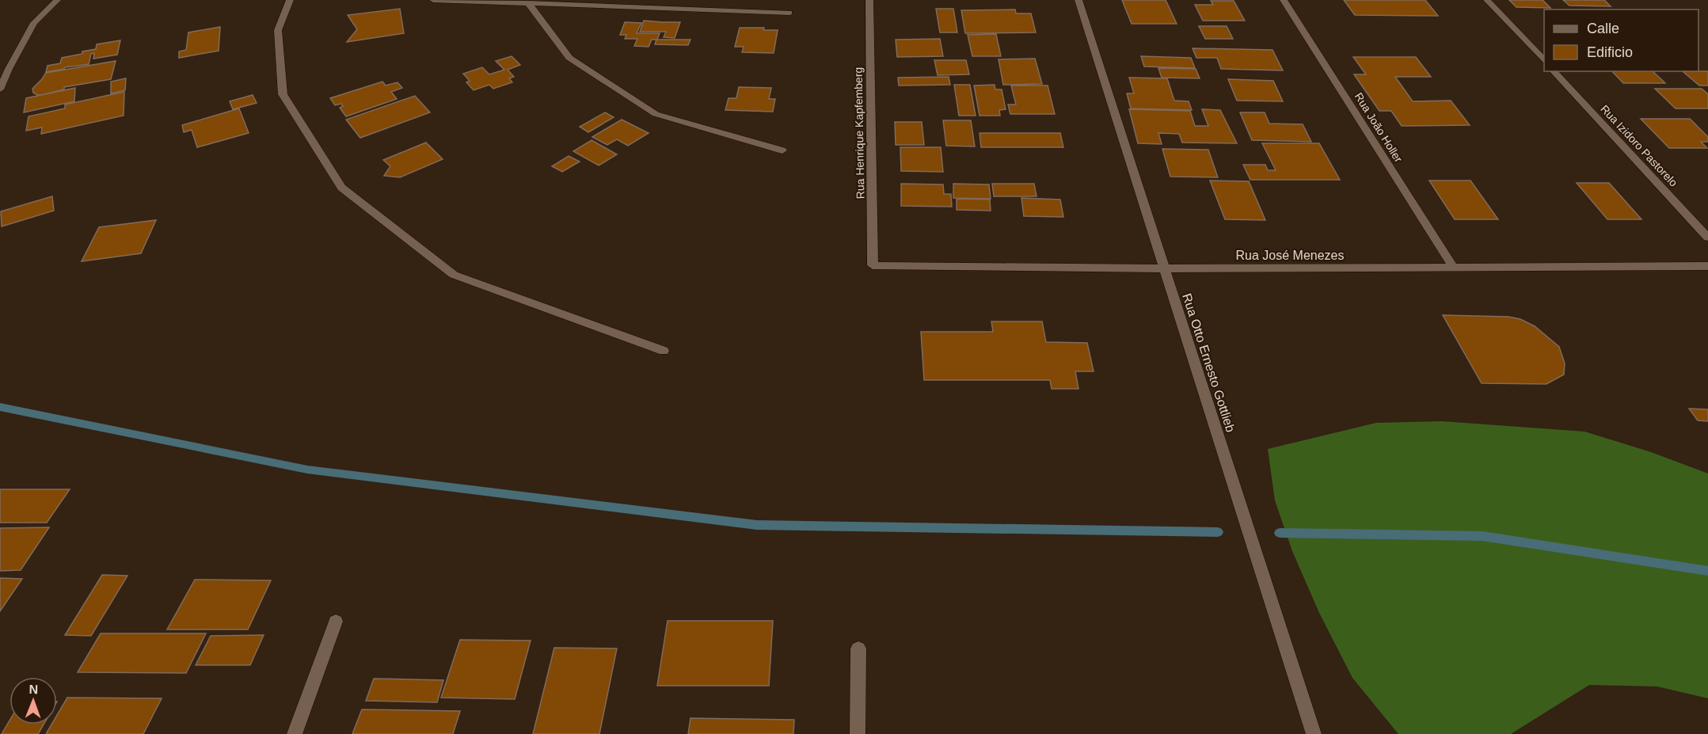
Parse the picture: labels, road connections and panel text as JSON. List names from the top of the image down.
{
  "streets": {
    "street": [
      "Rua João Holler",
      "Rua Henrique Kapfemberg",
      "Rua Izidoro Pastorelo",
      "Rua José Menezes",
      "Rua Otto Ernesto Gottlieb"
    ]
  },
  "crossings": [
    ["Rua João Holler", "Rua José Menezes"],
    ["Rua Henrique Kapfemberg", "Rua José Menezes"],
    ["Rua José Menezes", "Rua Otto Ernesto Gottlieb"]
  ],
  "legend": ["Calle", "Edificio"],
  "north": "top"
}
